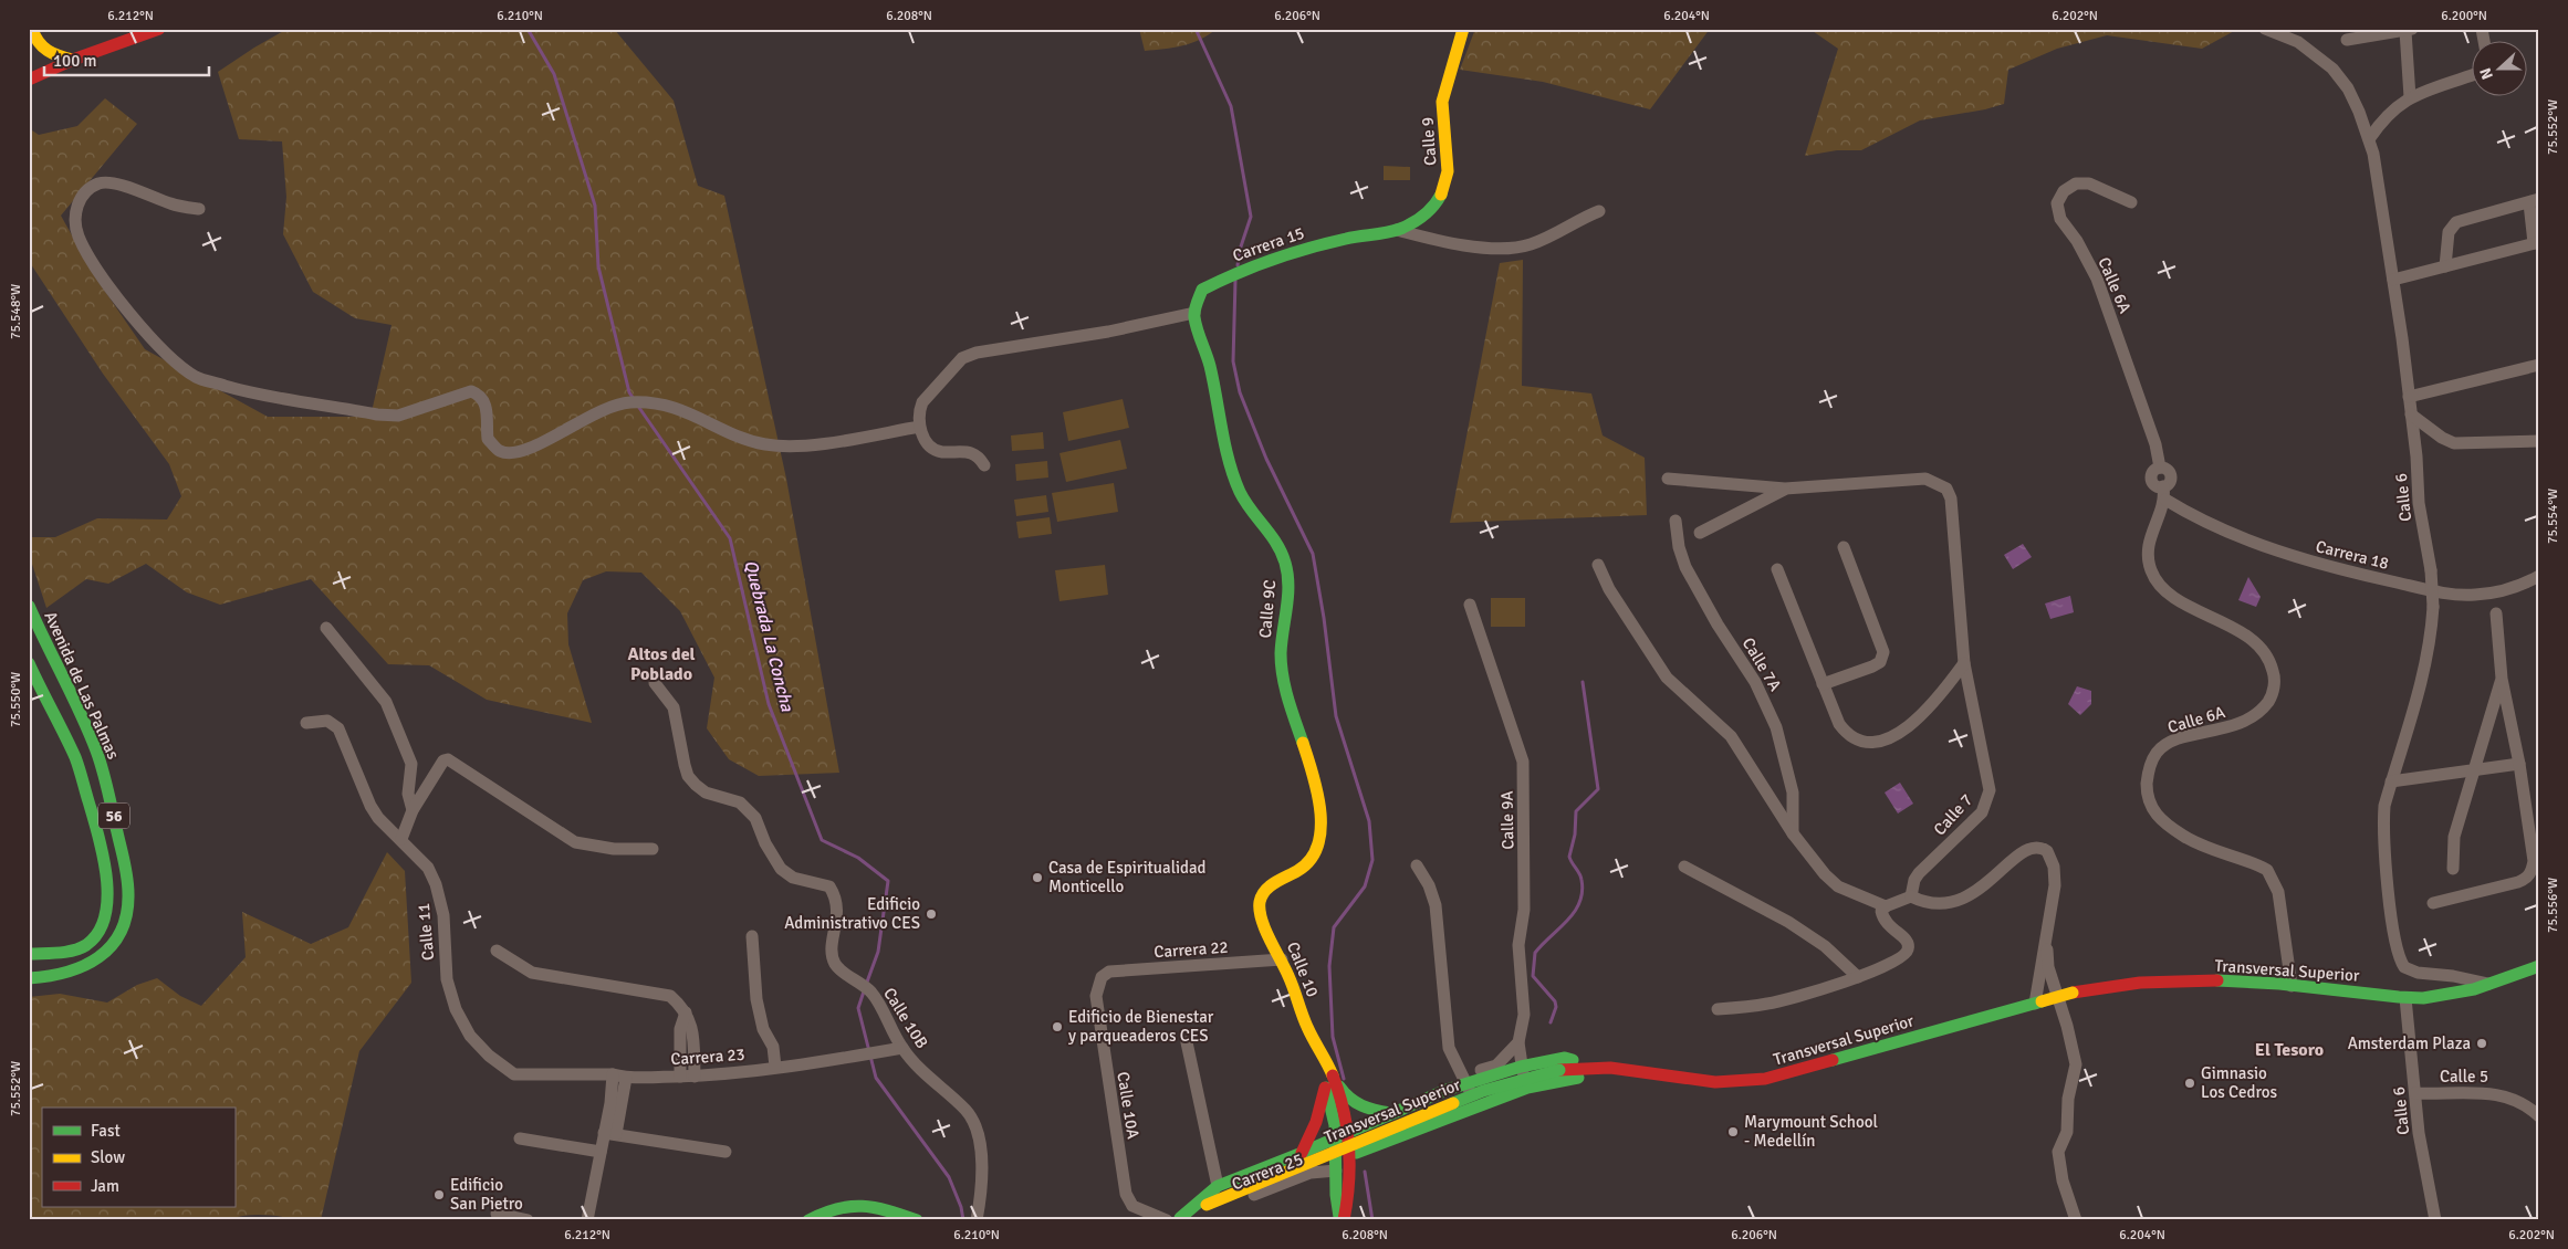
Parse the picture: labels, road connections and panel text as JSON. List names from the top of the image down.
{
  "streets": {
    "main road": [
      "Calle 9",
      "Carrera 15",
      "Calle 9C",
      "Avenida de Las Palmas",
      "56",
      "Calle 10",
      "Transversal Superior"
    ],
    "street": [
      "Calle 6A",
      "Calle 6",
      "Carrera 18",
      "Calle 7A",
      "Calle 7",
      "Calle 9A",
      "Calle 11",
      "Carrera 22",
      "Calle 10B",
      "Carrera 23",
      "Calle 5",
      "Calle 10A",
      "Carrera 25"
    ]
  },
  "crossings": [
    ["Calle 9", "Carrera 15"],
    ["Carrera 15", "Calle 9C"],
    ["Calle 6A", "Carrera 18"],
    ["Calle 6A", "Transversal Superior"],
    ["Calle 6", "Transversal Superior"],
    ["Calle 6", "Calle 5"],
    ["Calle 9C", "Calle 10"],
    ["Calle 11", "Carrera 23"],
    ["Carrera 22", "Calle 10"],
    ["Carrera 22", "Calle 10A"],
    ["Calle 10", "Carrera 25"],
    ["Transversal Superior", "Carrera 25"],
    ["Calle 10B", "Carrera 23"]
  ],
  "districts": ["Altos del Poblado", "El Tesoro"],
  "water": ["Quebrada La Concha"],
  "places": [
    "Casa de Espiritualidad Monticello",
    "Edificio Administrativo CES",
    "Edificio de Bienestar y parqueaderos CES",
    "Amsterdam Plaza",
    "Gimnasio Los Cedros",
    "Marymount School - Medellín",
    "Edificio San Pietro"
  ],
  "legend": ["Fast", "Slow", "Jam"],
  "scale_bar": "100 m",
  "north": "left",
  "coordinates": [
    "6.212°N",
    "6.210°N",
    "6.208°N",
    "6.206°N",
    "6.204°N",
    "6.202°N",
    "6.200°N",
    "75.552°W",
    "75.548°W",
    "75.554°W",
    "75.550°W",
    "75.556°W"
  ]
}
